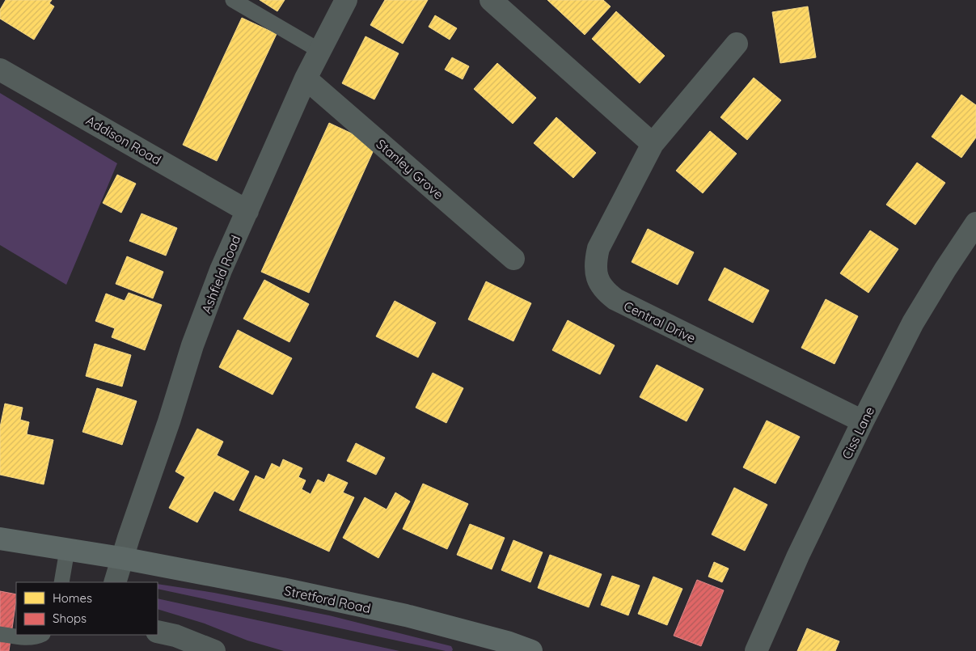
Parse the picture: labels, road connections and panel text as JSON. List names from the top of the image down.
{
  "streets": {
    "main road": ["Stretford Road"],
    "street": [
      "Addison Road",
      "Stanley Grove",
      "Ashfield Road",
      "Central Drive",
      "Ciss Lane"
    ]
  },
  "crossings": [
    ["Addison Road", "Ashfield Road"],
    ["Stanley Grove", "Ashfield Road"],
    ["Ashfield Road", "Stretford Road"],
    ["Central Drive", "Ciss Lane"]
  ],
  "legend": ["Homes", "Shops"]
}
